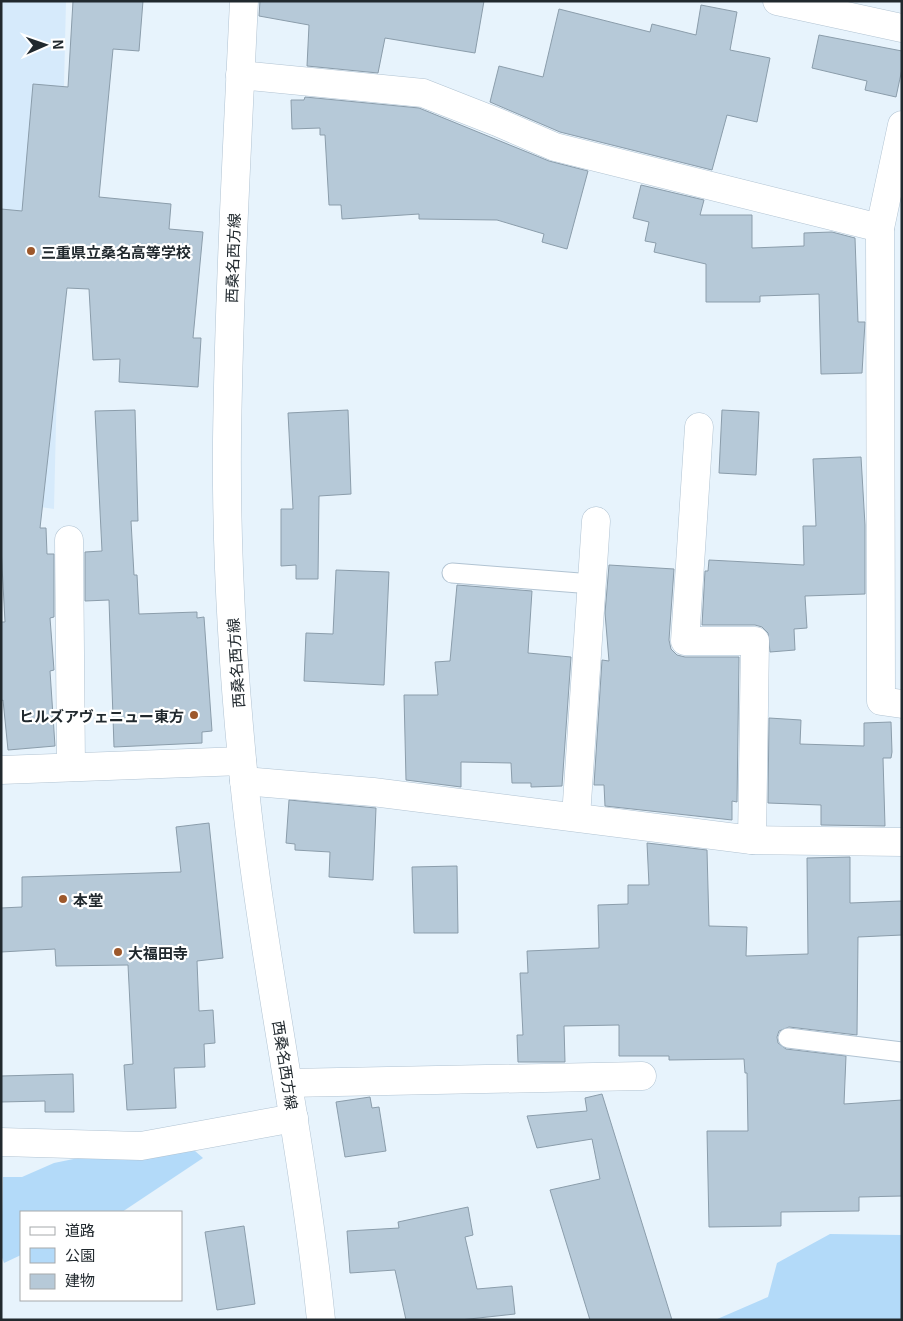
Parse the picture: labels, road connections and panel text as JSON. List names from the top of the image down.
{
  "streets": {
    "street": ["西桑名西方線"]
  },
  "places": [
    "三重県立桑名高等学校",
    "ヒルズアヴェニュー東方",
    "本堂",
    "大福田寺"
  ],
  "legend": ["道路", "公園", "建物"],
  "north": "right"
}
